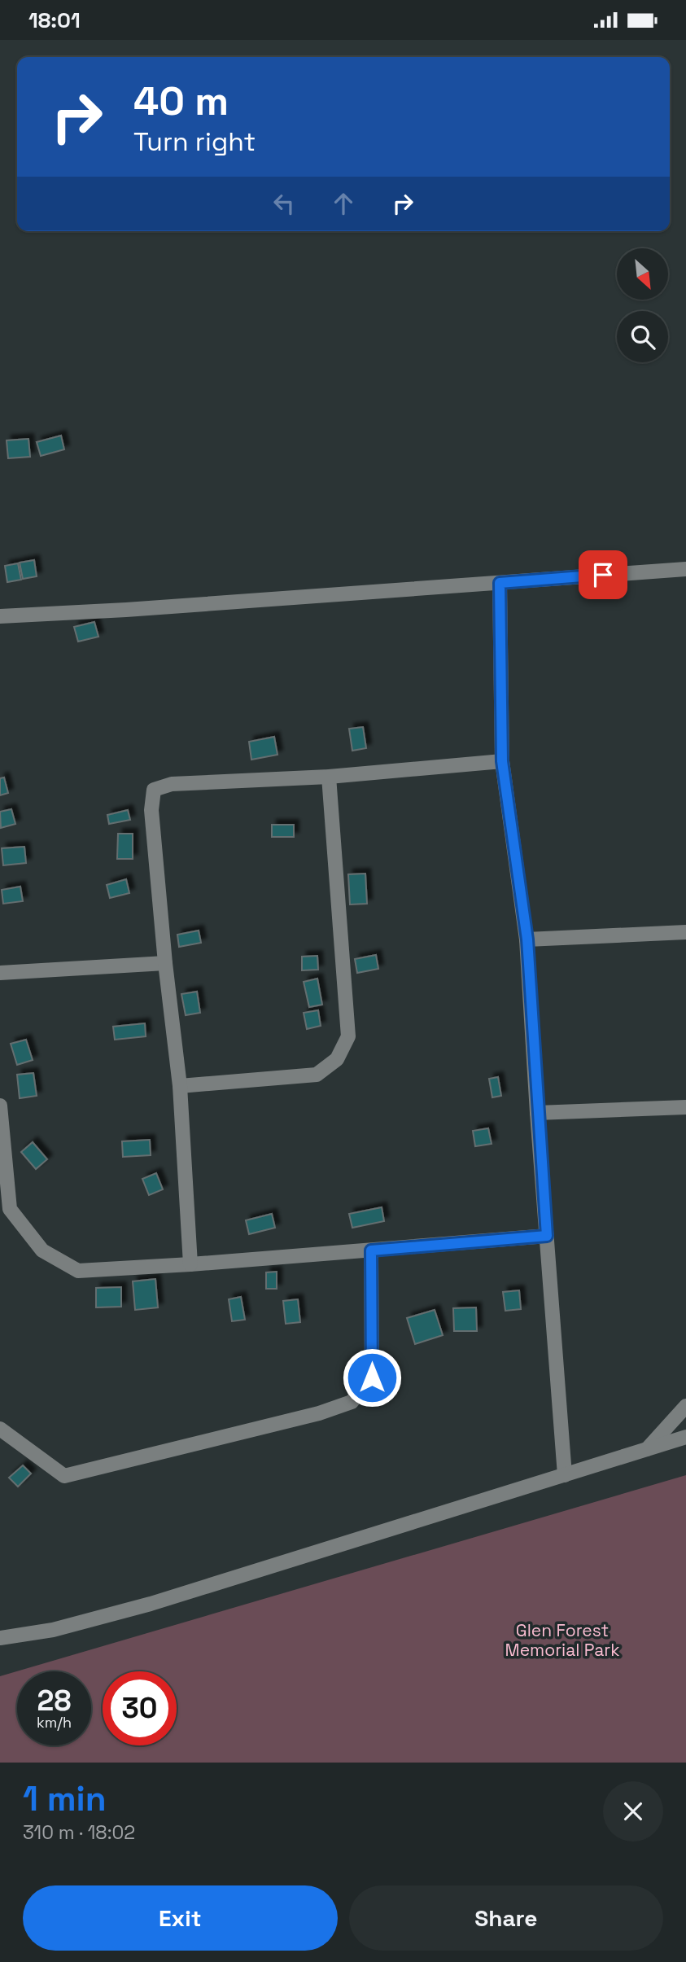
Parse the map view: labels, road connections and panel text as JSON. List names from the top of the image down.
{
  "parks": ["Glen Forest Memorial Park"],
  "north": "bottom right",
  "page": {
    "status": "18:01",
    "turn": ["40 m", "Turn right"],
    "speed": "28 km/h",
    "limit": "30",
    "heading": ["1 min", "310 m · 18:02"],
    "buttons": ["Exit", "Share"]
  }
}
